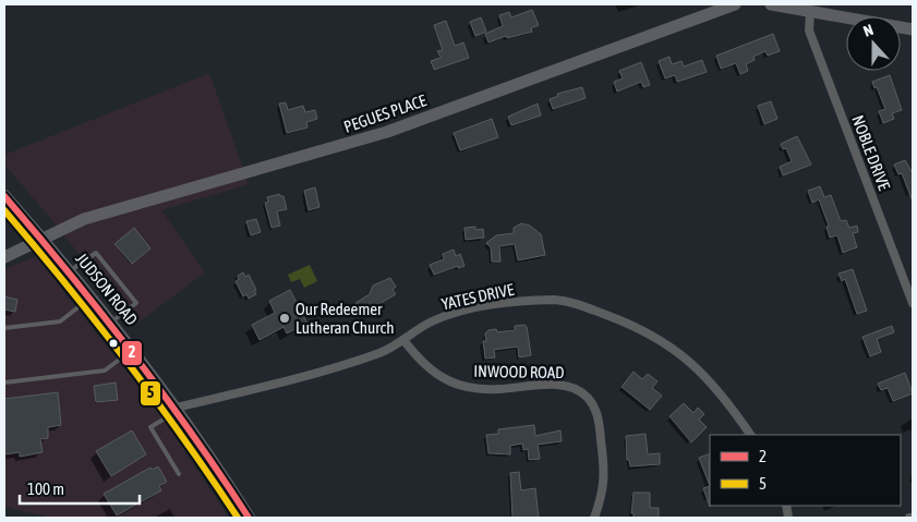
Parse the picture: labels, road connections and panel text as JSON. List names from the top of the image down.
{
  "streets": {
    "main road": ["JUDSON ROAD"],
    "street": [
      "PEGUES PLACE",
      "NOBLE DRIVE",
      "YATES DRIVE",
      "INWOOD ROAD"
    ]
  },
  "crossings": [
    ["PEGUES PLACE", "JUDSON ROAD"],
    ["JUDSON ROAD", "YATES DRIVE"],
    ["YATES DRIVE", "INWOOD ROAD"]
  ],
  "places": ["Our Redeemer Lutheran Church"],
  "lines": ["transit line 2", "transit line 5"],
  "legend": ["2", "5"],
  "scale_bar": "100 m",
  "north": "top"
}
